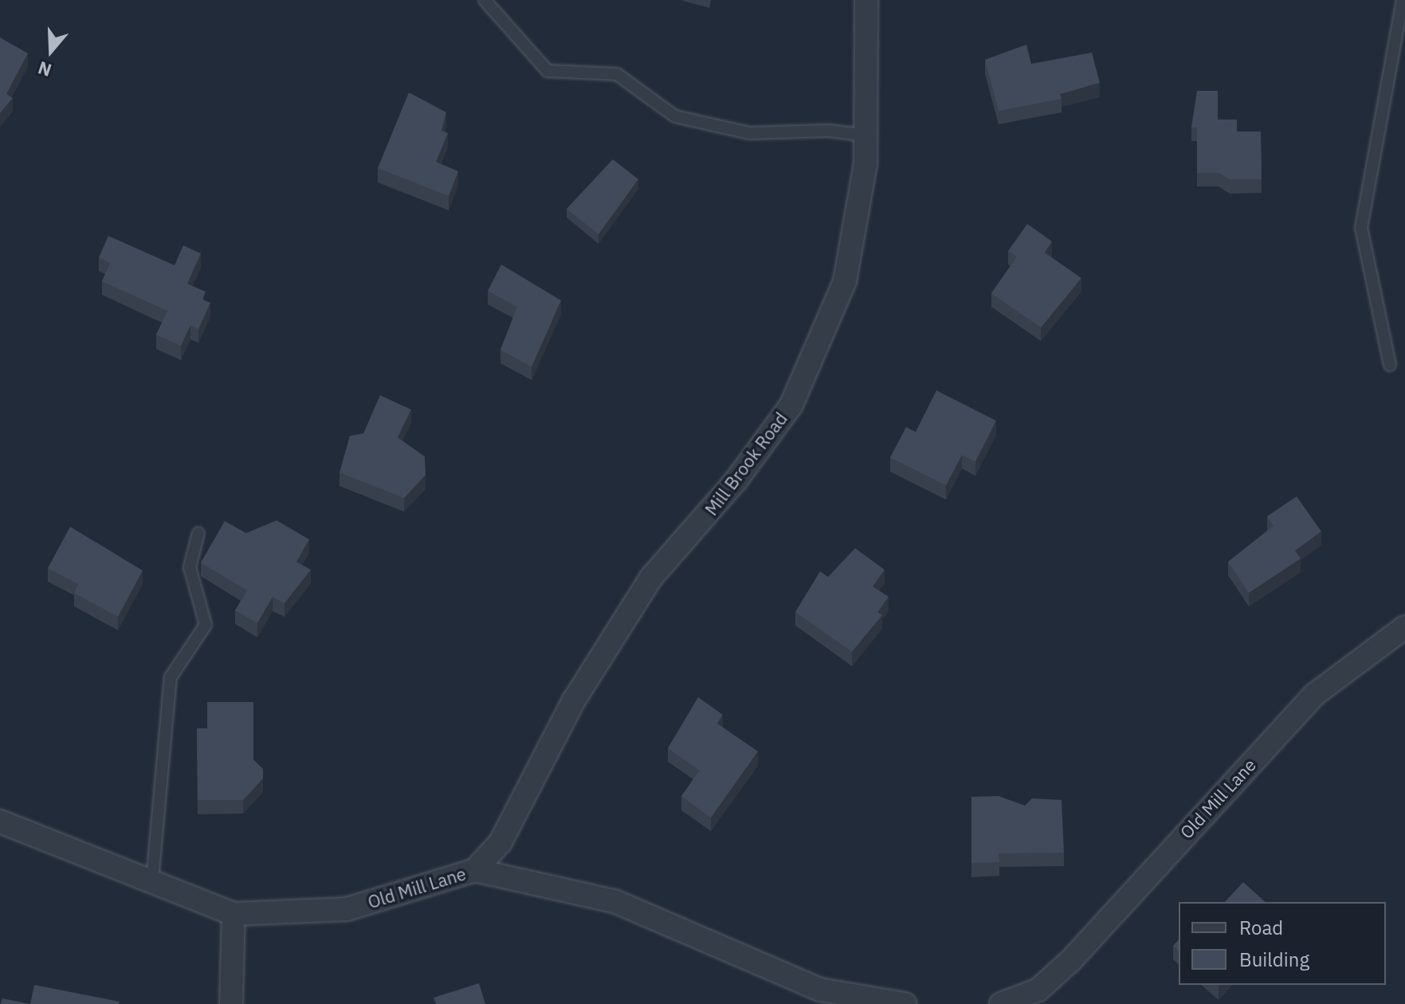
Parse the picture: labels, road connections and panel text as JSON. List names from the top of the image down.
{
  "streets": {
    "street": ["Mill Brook Road", "Old Mill Lane"]
  },
  "crossings": [
    ["Mill Brook Road", "Old Mill Lane"]
  ],
  "legend": ["Road", "Building"],
  "north": "bottom"
}
